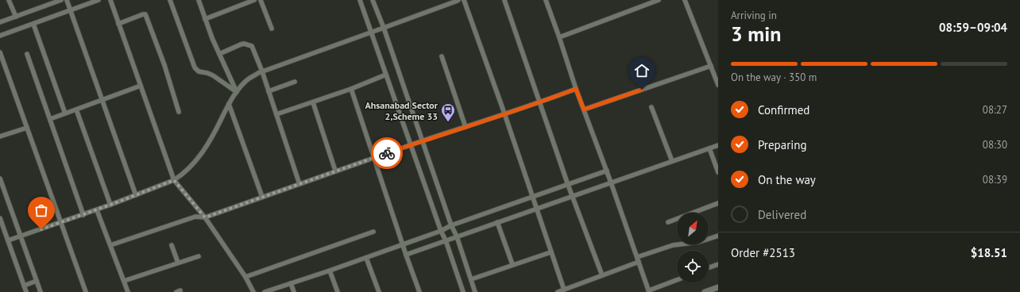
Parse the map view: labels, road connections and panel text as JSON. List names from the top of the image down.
{
  "places": {
    "bus stop": ["Ahsanabad Sector 2,Scheme 33"]
  },
  "north": "top right",
  "page": {
    "heading": ["3 min", "Arriving in", "08:59–09:04"],
    "panel": ["Order #2513", "$18.51"],
    "bar": "On the way · 350 m",
    "list": [
      ["Confirmed", "08:27"],
      ["Preparing", "08:30"],
      ["On the way", "08:39"],
      "Delivered"
    ]
  }
}
